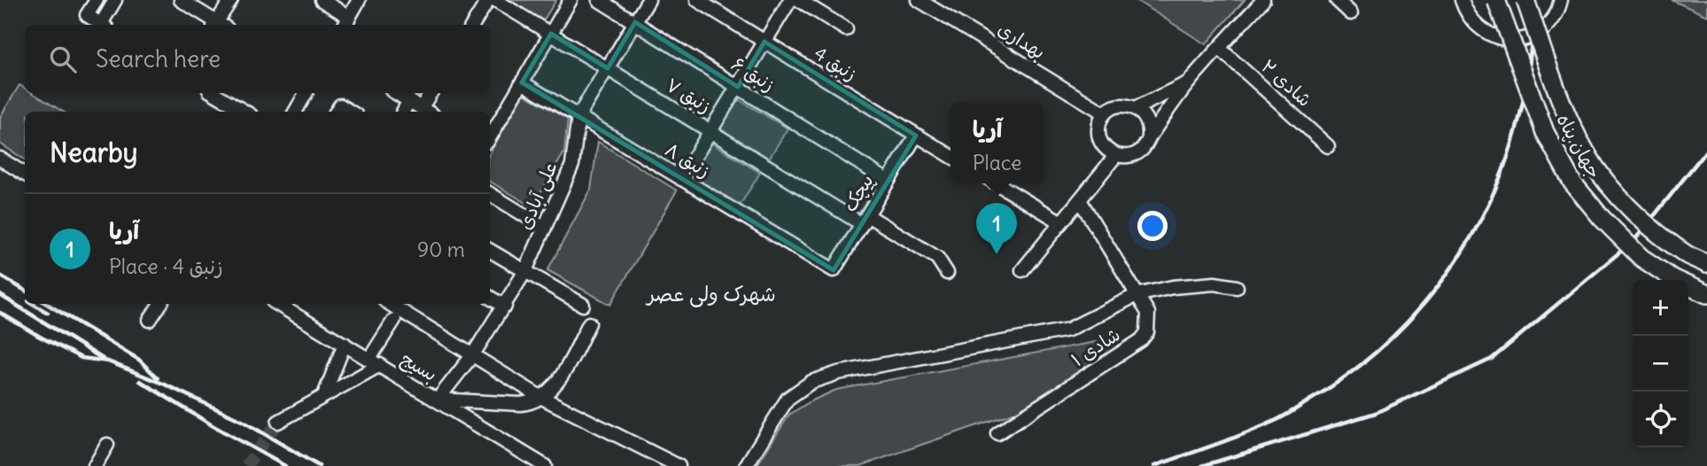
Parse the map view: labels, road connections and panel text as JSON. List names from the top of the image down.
{
  "streets": {
    "main road": ["جهان پناه"],
    "street": [
      "بهداری",
      "زنبق 4",
      "زنبق ۶",
      "شادی ۲",
      "زنبق ۷",
      "زنبق ۸",
      "پیچک",
      "علی آبادی",
      "شادی ۱",
      "بسیج"
    ]
  },
  "crossings": [
    ["زنبق 4", "پیچک"],
    ["زنبق ۶", "پیچک"],
    ["زنبق ۶", "علی آبادی"],
    ["زنبق ۷", "پیچک"],
    ["زنبق ۷", "علی آبادی"],
    ["زنبق ۸", "پیچک"],
    ["زنبق ۸", "علی آبادی"],
    ["علی آبادی", "بسیج"]
  ],
  "districts": ["شهرک ولی عصر"],
  "page": {
    "search": "Search here",
    "popup": ["آریا", "Place"],
    "heading": "Nearby",
    "list": [
      {
        "mark": "1",
        "name": "آریا",
        "note": "Place · زنبق 4",
        "value": "90 m"
      }
    ],
    "pins": "1",
    "map_buttons": ["+", "−"]
  }
}
